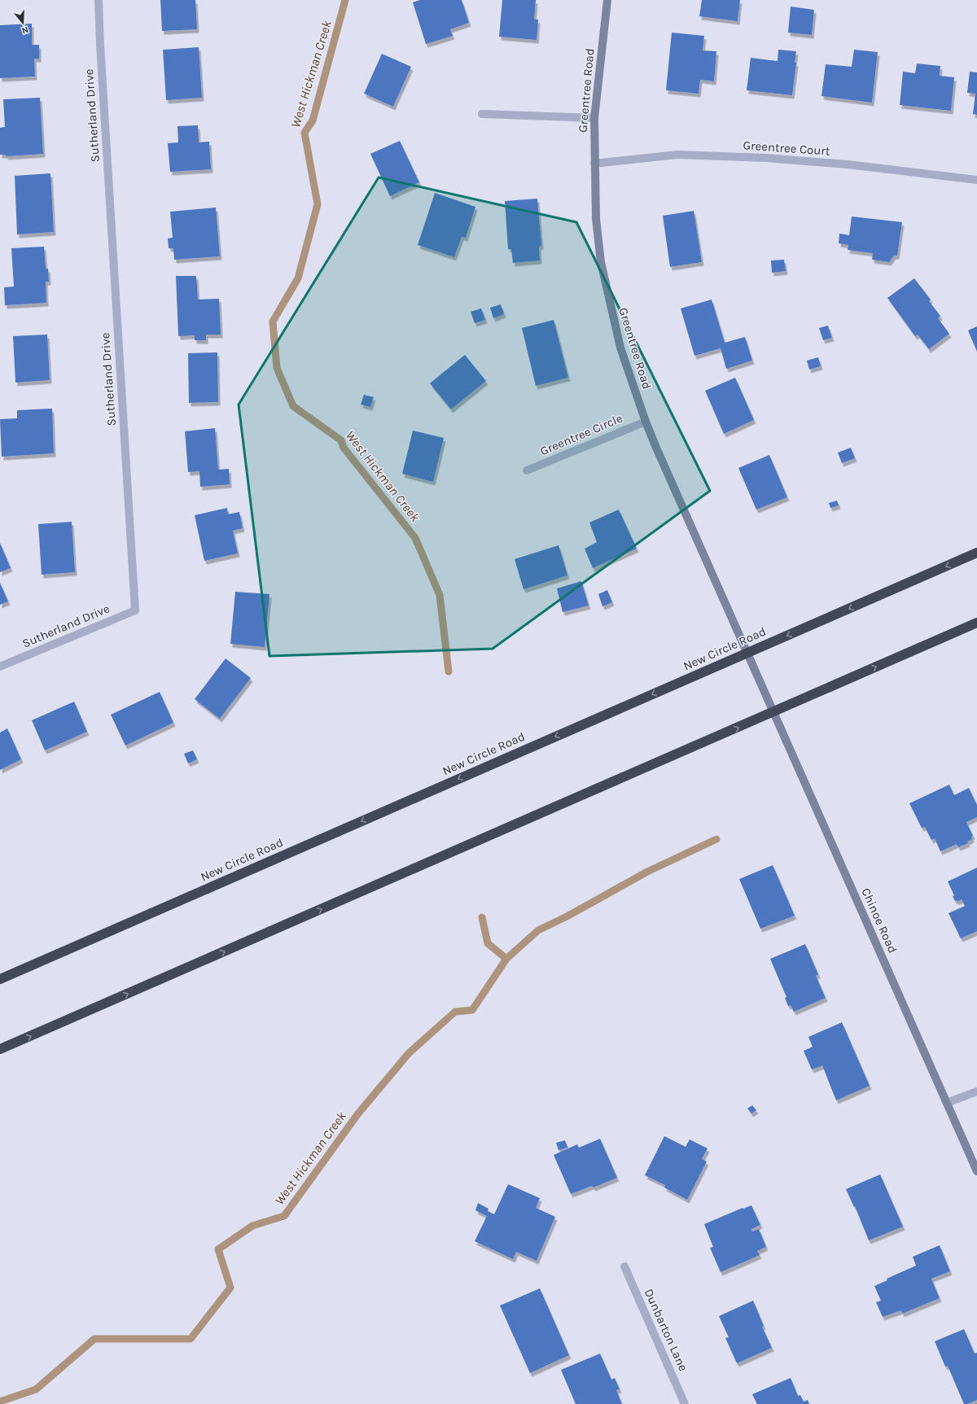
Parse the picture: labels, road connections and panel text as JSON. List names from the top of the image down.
{
  "streets": {
    "highway": ["New Circle Road"],
    "street": [
      "Greentree Road",
      "Sutherland Drive",
      "Greentree Court",
      "Greentree Circle",
      "Chinoe Road",
      "Dunbarton Lane"
    ]
  },
  "crossings": [
    ["Greentree Road", "Greentree Court"],
    ["Greentree Road", "Greentree Circle"],
    ["Greentree Road", "Chinoe Road"]
  ],
  "water": ["West Hickman Creek"],
  "north": "bottom"
}
